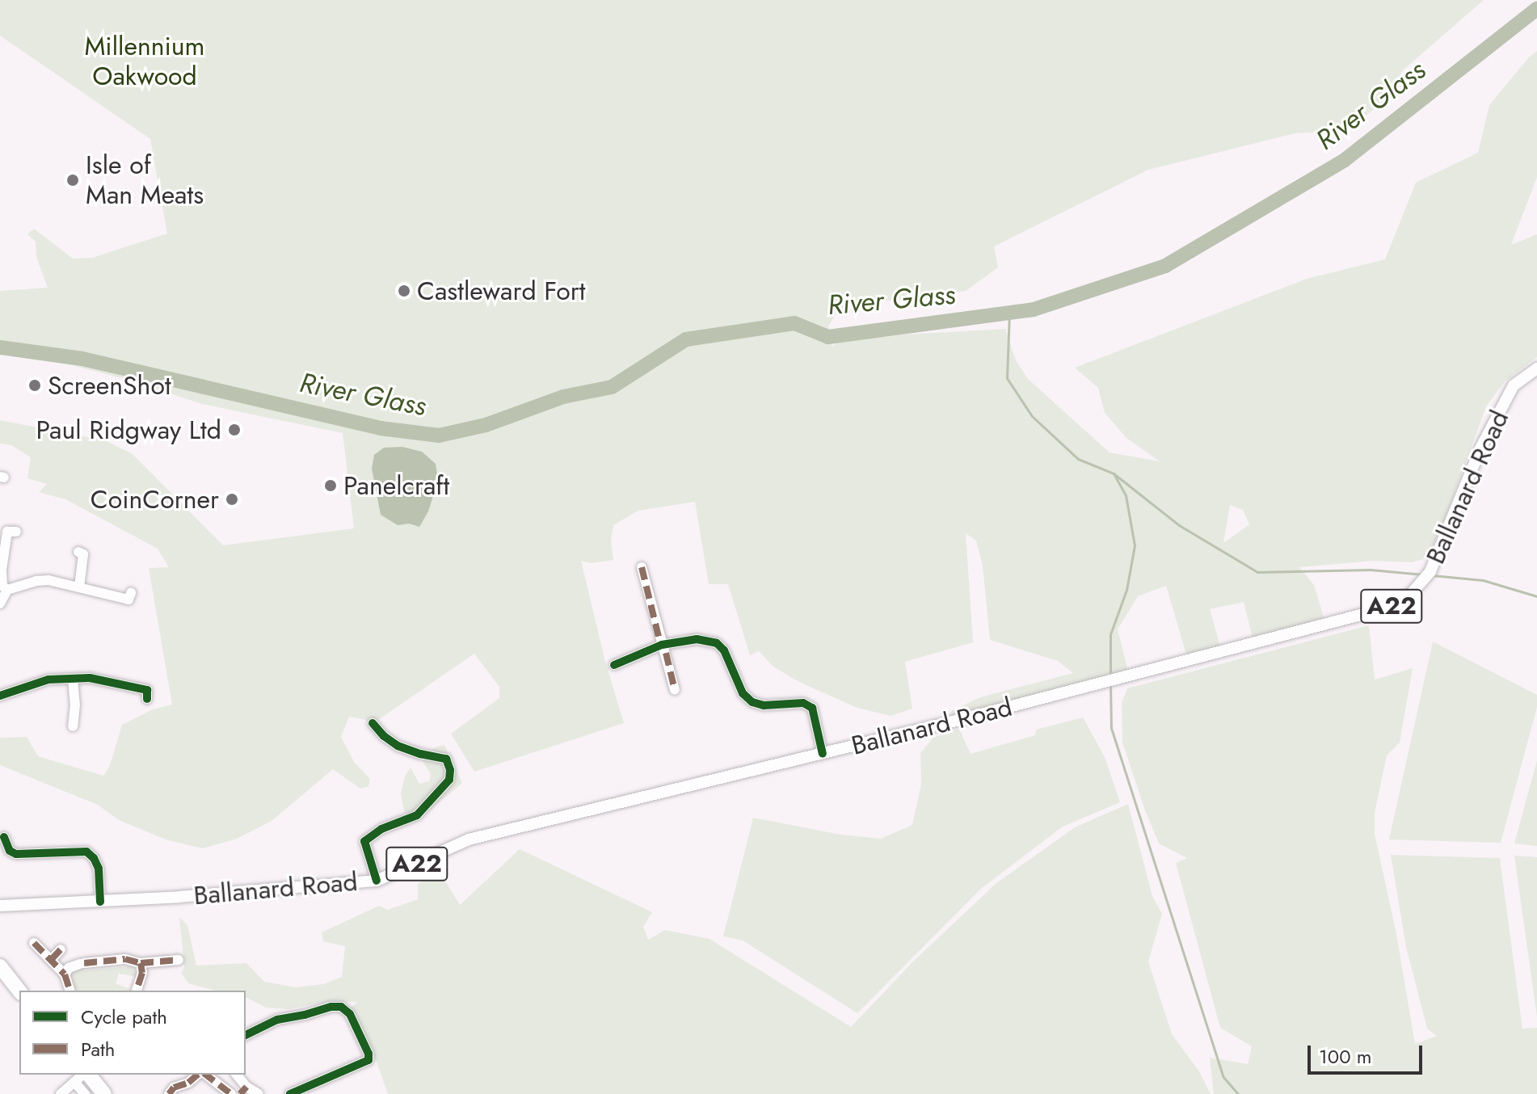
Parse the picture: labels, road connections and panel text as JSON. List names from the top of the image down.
{
  "streets": {
    "main road": ["Ballanard Road", "A22"]
  },
  "water": ["River Glass"],
  "parks": ["Millennium Oakwood"],
  "places": [
    "Isle of Man Meats",
    "Castleward Fort",
    "ScreenShot",
    "Paul Ridgway Ltd",
    "Panelcraft",
    "CoinCorner"
  ],
  "legend": ["Cycle path", "Path"],
  "scale_bar": "100 m"
}
